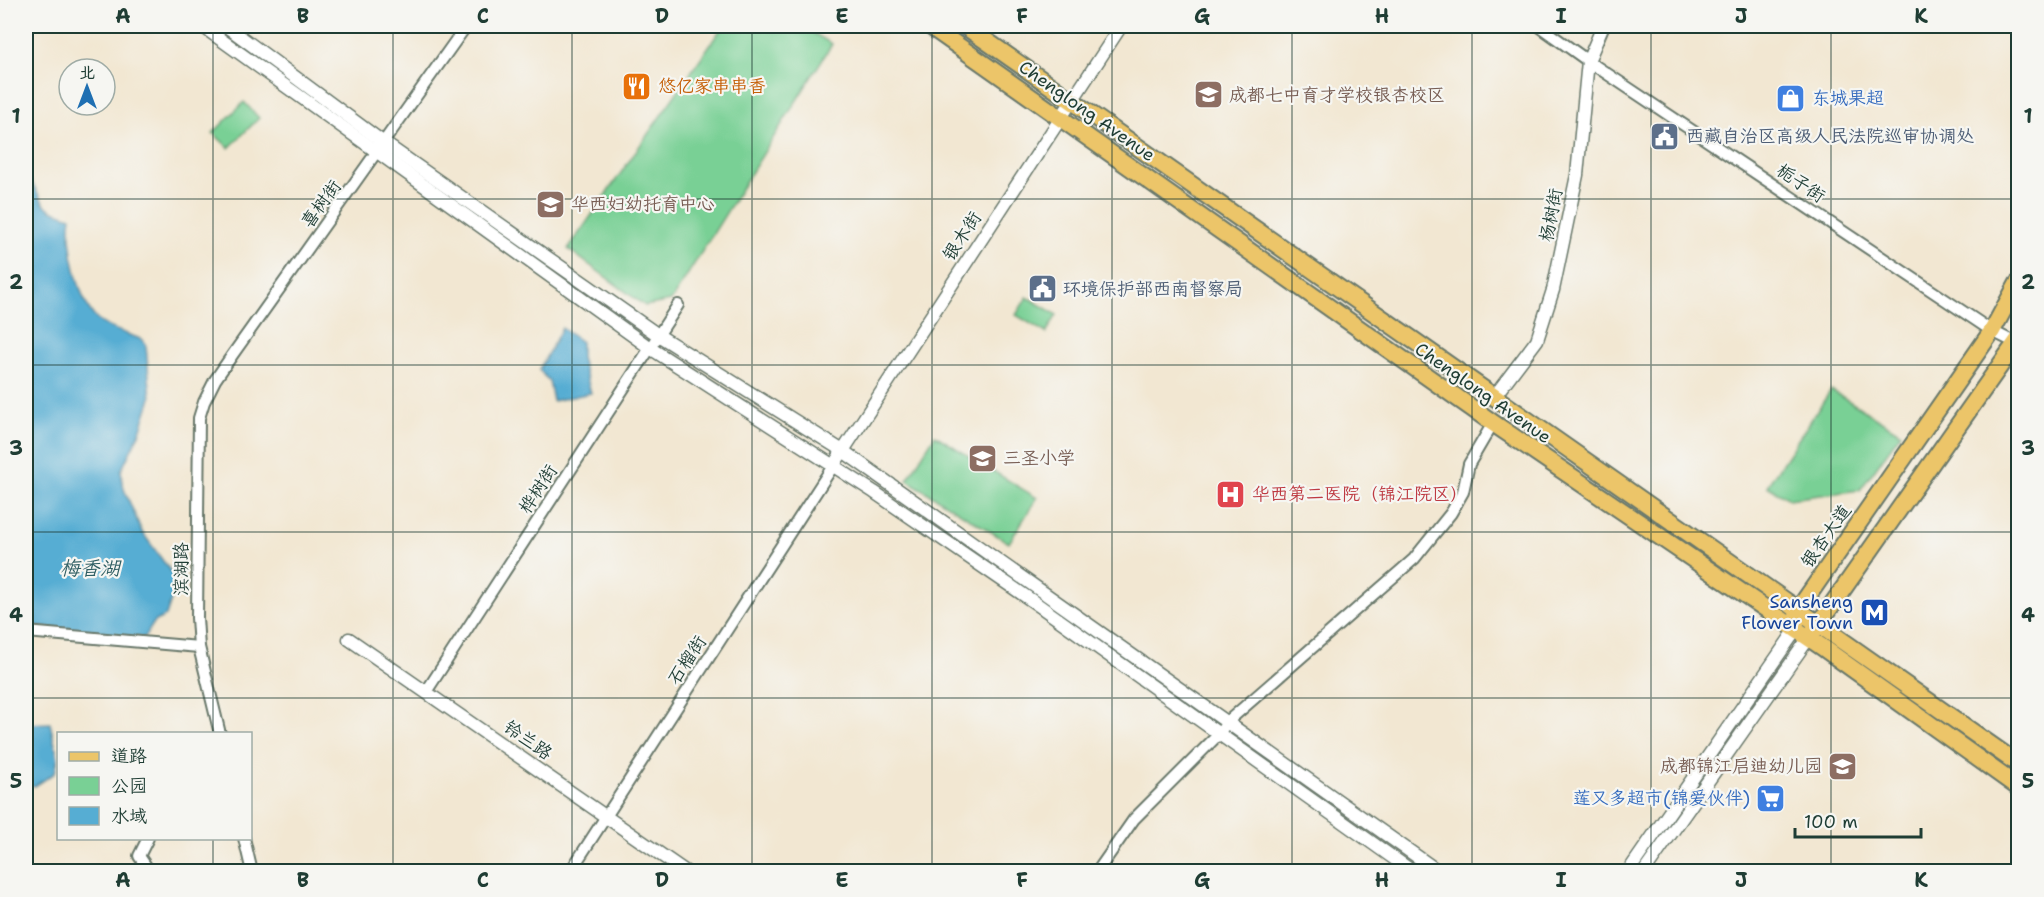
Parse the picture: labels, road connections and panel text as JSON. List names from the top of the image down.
{
  "streets": {
    "main road": ["Chenglong Avenue", "银杏大道"],
    "street": [
      "栀子街",
      "喜树街",
      "杨树街",
      "银木街",
      "桦树街",
      "滨湖路",
      "石榴街",
      "铃兰路"
    ]
  },
  "crossings": [
    ["Chenglong Avenue", "杨树街"],
    ["Chenglong Avenue", "银木街"],
    ["Chenglong Avenue", "银杏大道"],
    ["栀子街", "杨树街"],
    ["栀子街", "银杏大道"],
    ["喜树街", "滨湖路"],
    ["银木街", "石榴街"],
    ["桦树街", "铃兰路"],
    ["石榴街", "铃兰路"]
  ],
  "water": ["梅香湖"],
  "places": {
    "restaurant": ["悠亿家串串香"],
    "school or university": [
      "成都七中育才学校银杏校区",
      "华西妇幼托育中心",
      "三圣小学",
      "成都锦江启迪幼儿园"
    ],
    "shop": ["东城果超"],
    "public building": ["西藏自治区高级人民法院巡审协调处", "环境保护部西南督察局"],
    "hospital": ["华西第二医院（锦江院区）"],
    "metro station": ["Sansheng Flower Town"],
    "supermarket": ["莲又多超市(锦爱伙伴)"]
  },
  "legend": ["道路", "公园", "水域"],
  "scale_bar": "100 m",
  "north": "top",
  "grid": {
    "columns": [
      "A",
      "B",
      "C",
      "D",
      "E",
      "F",
      "G",
      "H",
      "I",
      "J",
      "K"
    ],
    "rows": [
      "1",
      "2",
      "3",
      "4",
      "5"
    ]
  }
}
